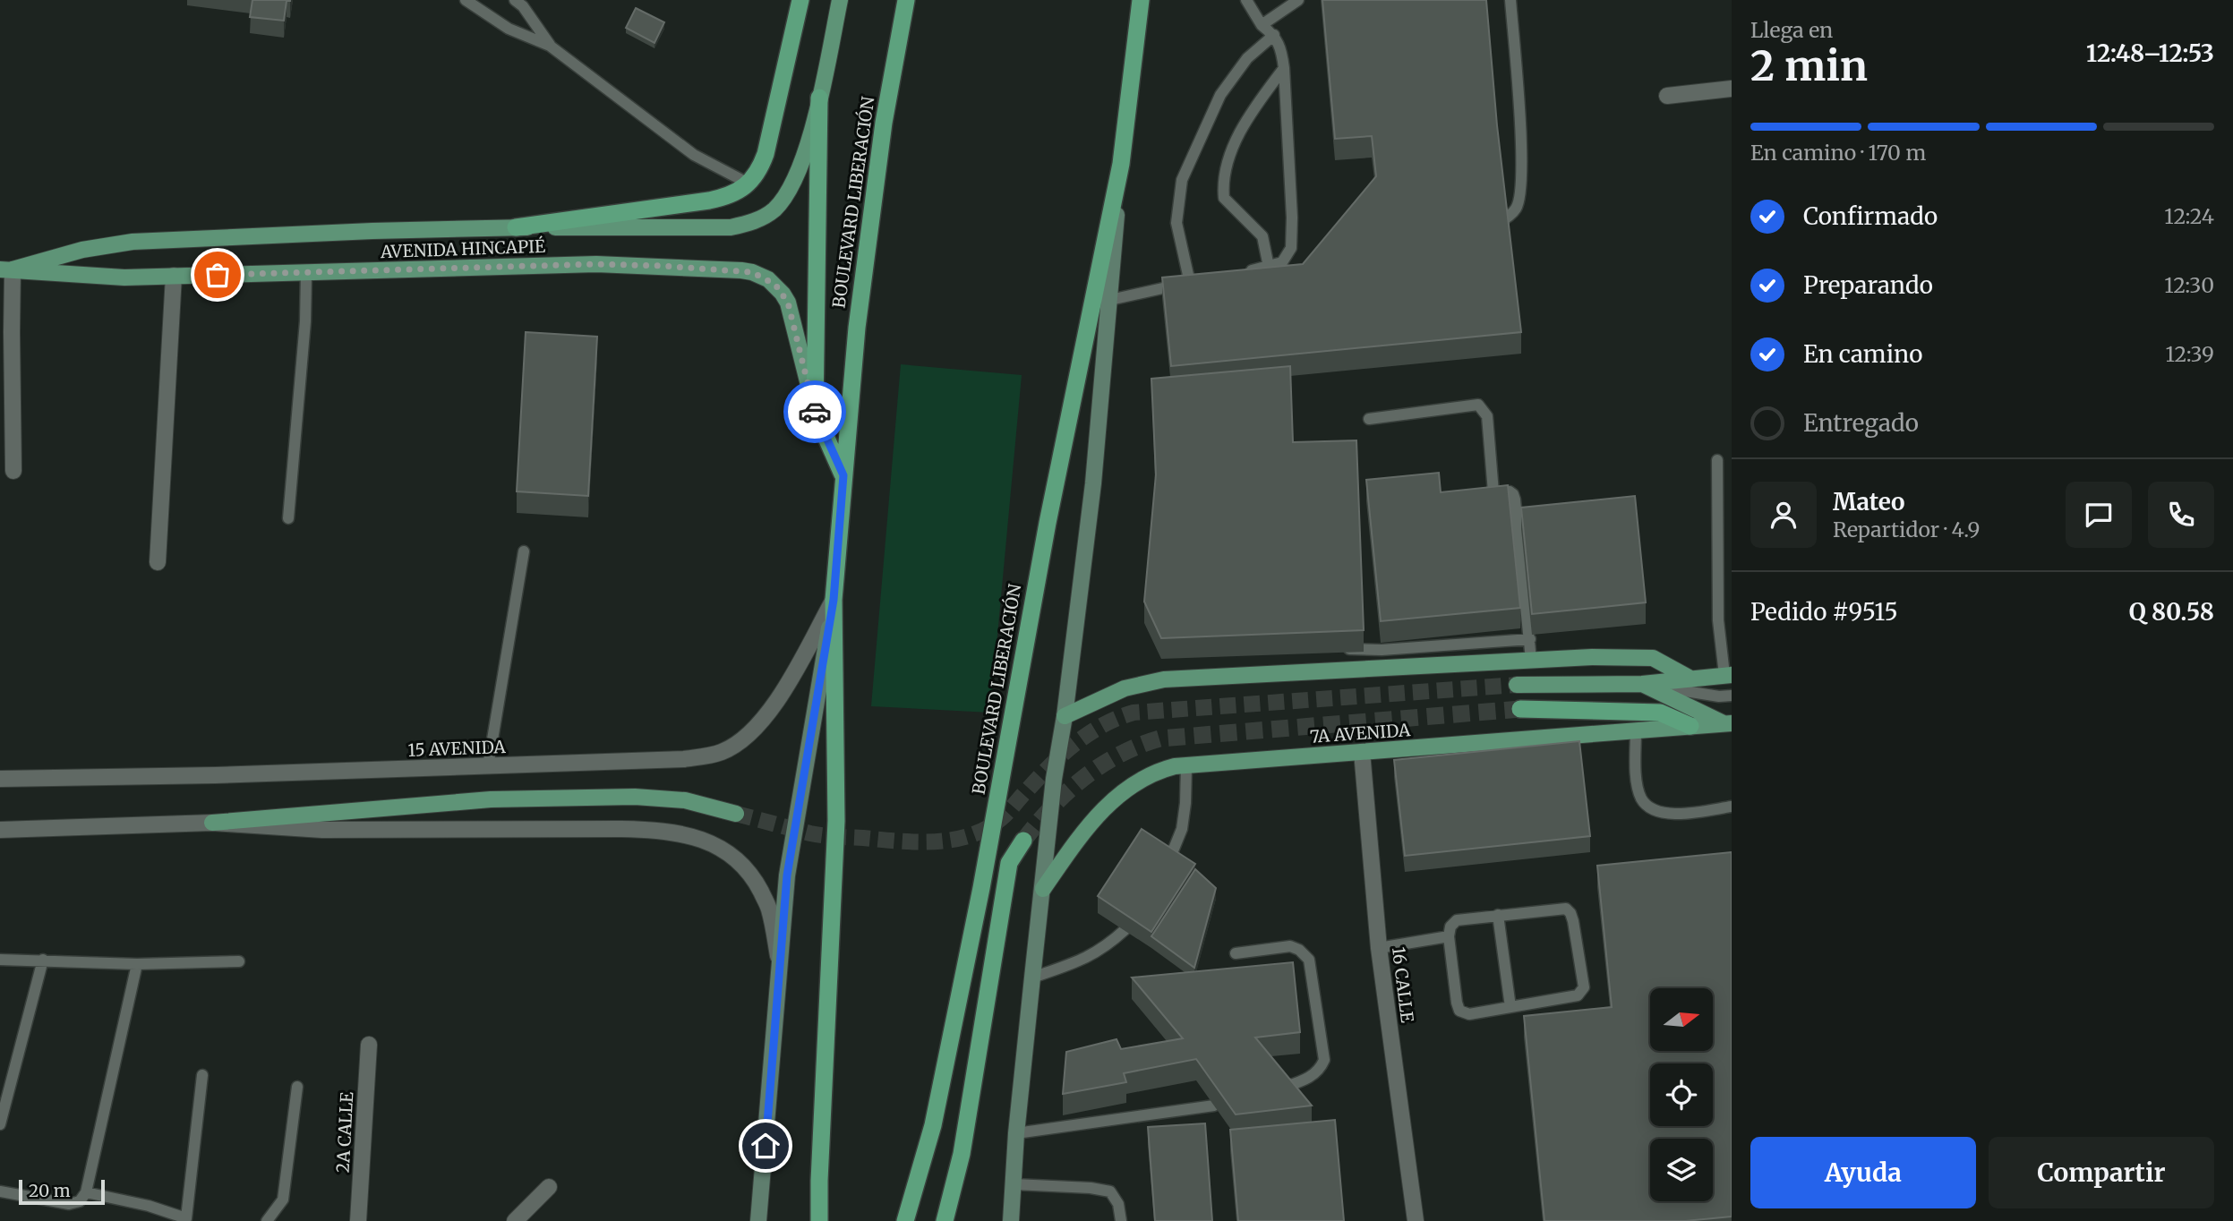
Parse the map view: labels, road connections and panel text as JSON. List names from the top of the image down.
{
  "streets": {
    "highway": ["BOULEVARD LIBERACIÓN"],
    "main road": ["AVENIDA HINCAPIÉ", "7A AVENIDA"],
    "street": ["15 AVENIDA", "16 CALLE", "2A CALLE"]
  },
  "crossings": [
    ["BOULEVARD LIBERACIÓN", "7A AVENIDA"],
    ["BOULEVARD LIBERACIÓN", "15 AVENIDA"],
    ["7A AVENIDA", "16 CALLE"]
  ],
  "scale_bar": "20 m",
  "north": "right",
  "page": {
    "heading": ["2 min", "Llega en", "12:48–12:53"],
    "panel": [
      "Mateo",
      "Repartidor · 4.9",
      "Pedido #9515",
      "Q 80.58"
    ],
    "bar": "En camino · 170 m",
    "list": [
      ["Confirmado", "12:24"],
      ["Preparando", "12:30"],
      ["En camino", "12:39"],
      "Entregado"
    ],
    "buttons": ["Ayuda", "Compartir"],
    "scale": "20 m"
  }
}
